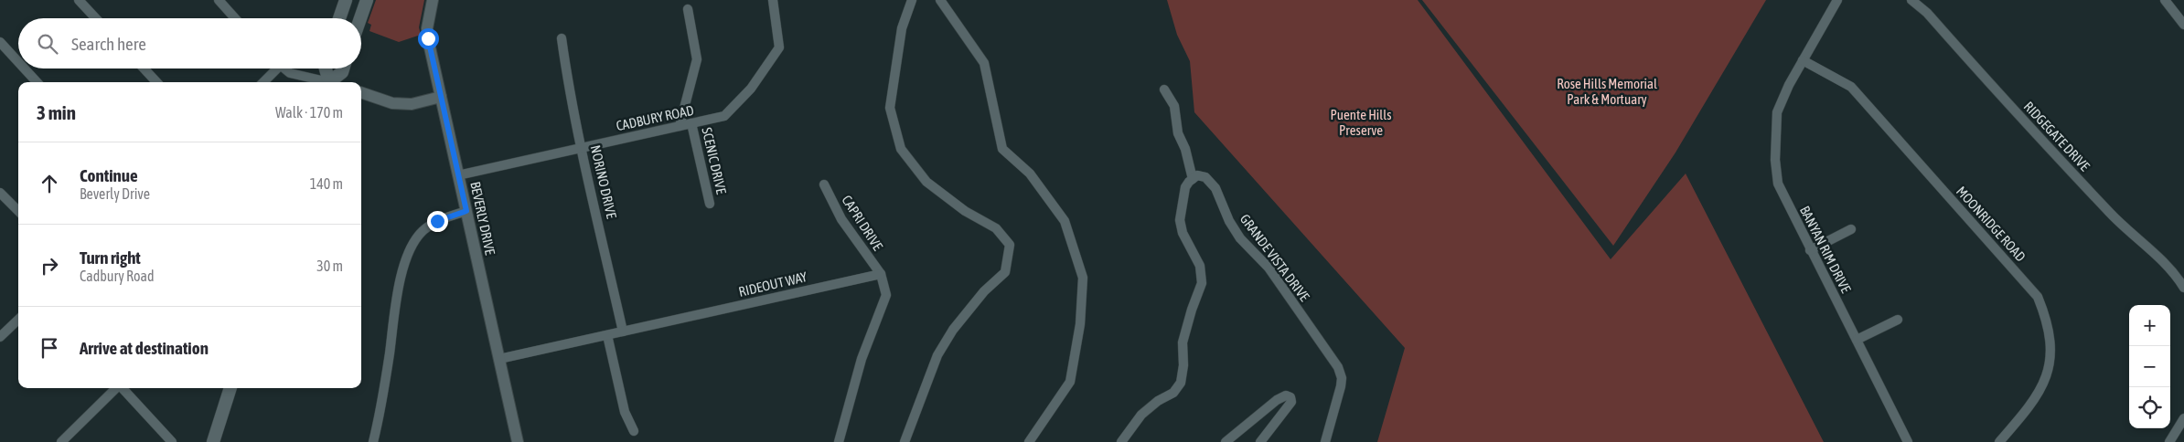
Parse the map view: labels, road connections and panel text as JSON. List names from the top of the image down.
{
  "streets": {
    "street": [
      "CADBURY ROAD",
      "RIDGEGATE DRIVE",
      "SCENIC DRIVE",
      "NORINO DRIVE",
      "BEVERLY DRIVE",
      "CAPRI DRIVE",
      "MOONRIDGE ROAD",
      "BANYAN RIM DRIVE",
      "GRANDE VISTA DRIVE",
      "RIDEOUT WAY"
    ]
  },
  "crossings": [
    ["CADBURY ROAD", "SCENIC DRIVE"],
    ["CADBURY ROAD", "NORINO DRIVE"],
    ["CADBURY ROAD", "BEVERLY DRIVE"],
    ["NORINO DRIVE", "RIDEOUT WAY"],
    ["BEVERLY DRIVE", "RIDEOUT WAY"],
    ["CAPRI DRIVE", "RIDEOUT WAY"],
    ["MOONRIDGE ROAD", "BANYAN RIM DRIVE"]
  ],
  "parks": ["Rose Hills Memorial Park & Mortuary", "Puente Hills Preserve"],
  "page": {
    "search": "Search here",
    "heading": ["3 min", "Walk · 170 m"],
    "list": [
      ["Continue", "Beverly Drive", "140 m"],
      ["Turn right", "Cadbury Road", "30 m"],
      "Arrive at destination"
    ],
    "map_buttons": ["+", "−"]
  }
}
